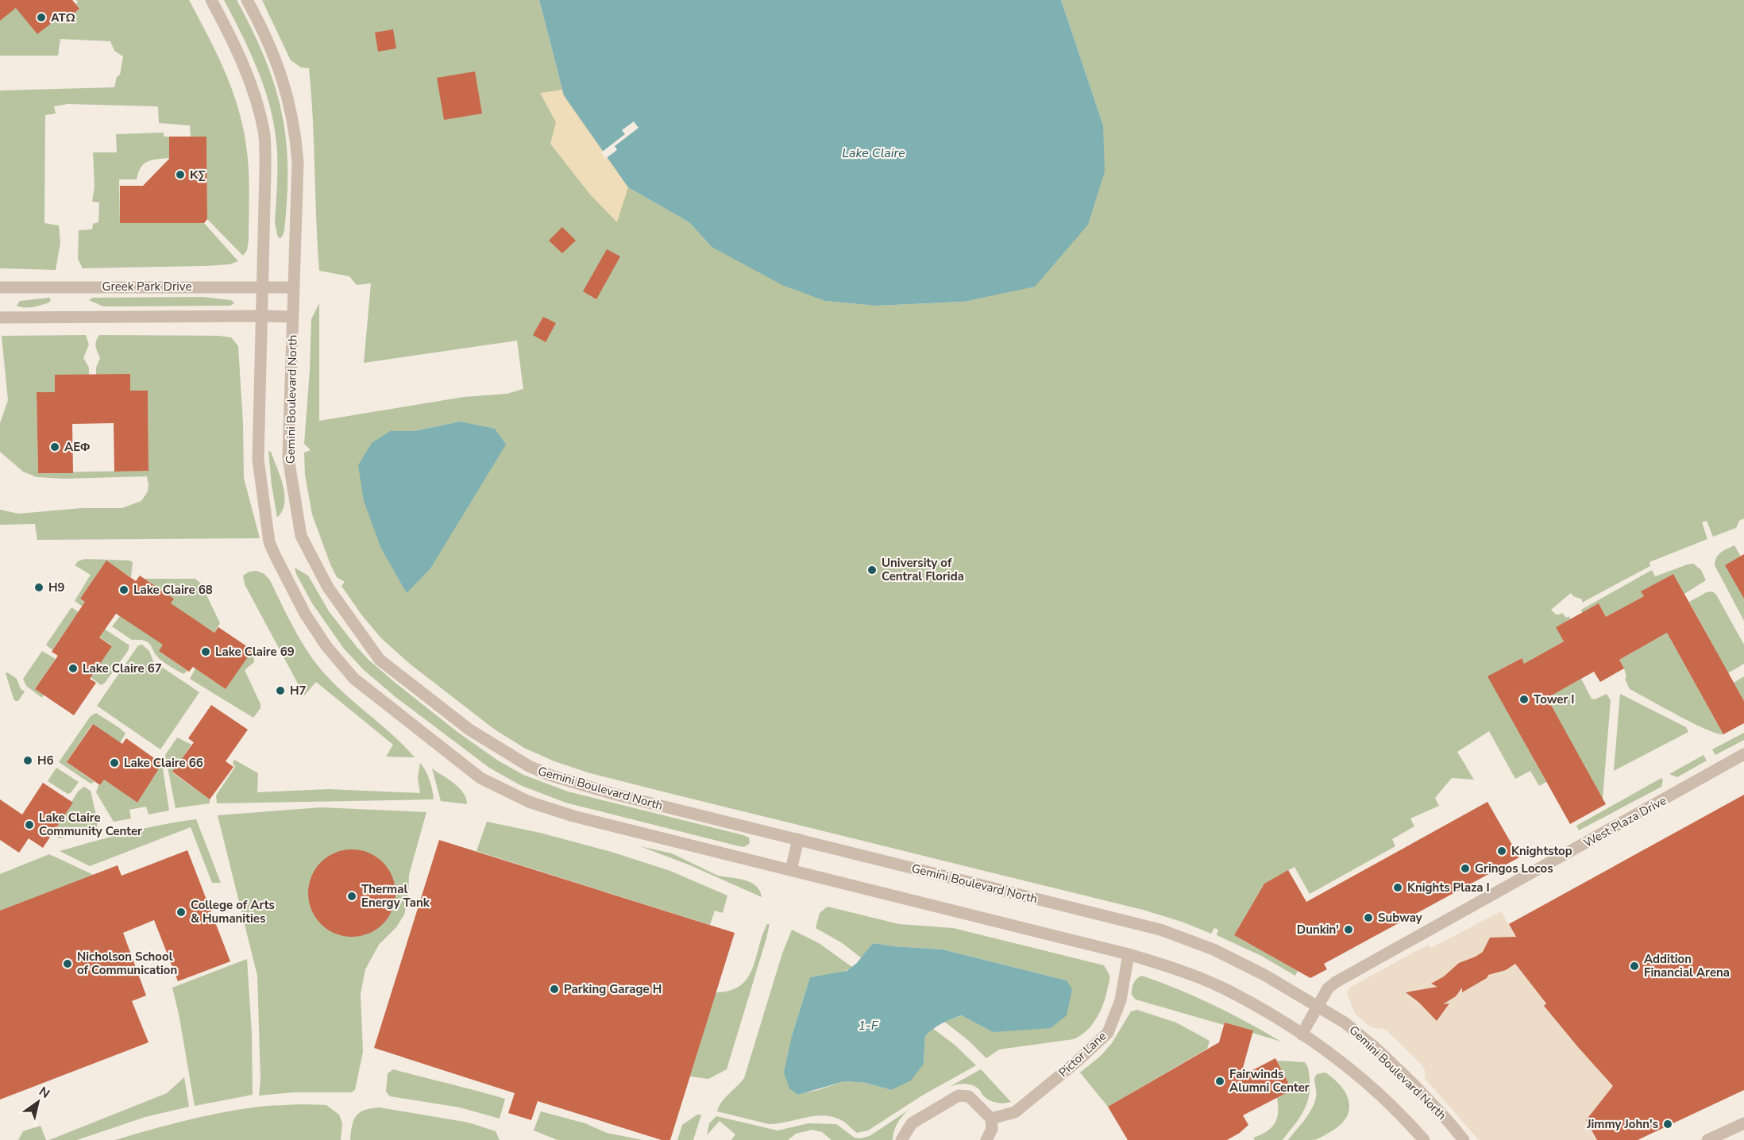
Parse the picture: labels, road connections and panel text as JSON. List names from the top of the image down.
{
  "streets": {
    "street": [
      "Greek Park Drive",
      "Gemini Boulevard North",
      "West Plaza Drive",
      "Pictor Lane"
    ]
  },
  "crossings": [
    ["Greek Park Drive", "Gemini Boulevard North"],
    ["Gemini Boulevard North", "West Plaza Drive"]
  ],
  "water": ["Lake Claire", "1-F"],
  "places": [
    "ΑΤΩ",
    "ΚΣ",
    "AEΦ",
    "University of Central Florida",
    "H9",
    "Lake Claire 68",
    "Lake Claire 69",
    "Lake Claire 67",
    "H7",
    "Tower I",
    "H6",
    "Lake Claire 66",
    "Lake Claire Community Center",
    "Knightstop",
    "Gringos Locos",
    "Knights Plaza I",
    "Thermal Energy Tank",
    "College of Arts & Humanities",
    "Subway",
    "Dunkin'",
    "Nicholson School of Communication",
    "Addition Financial Arena",
    "Parking Garage H",
    "Fairwinds Alumni Center",
    "Jimmy John's"
  ],
  "north": "top right"
}
